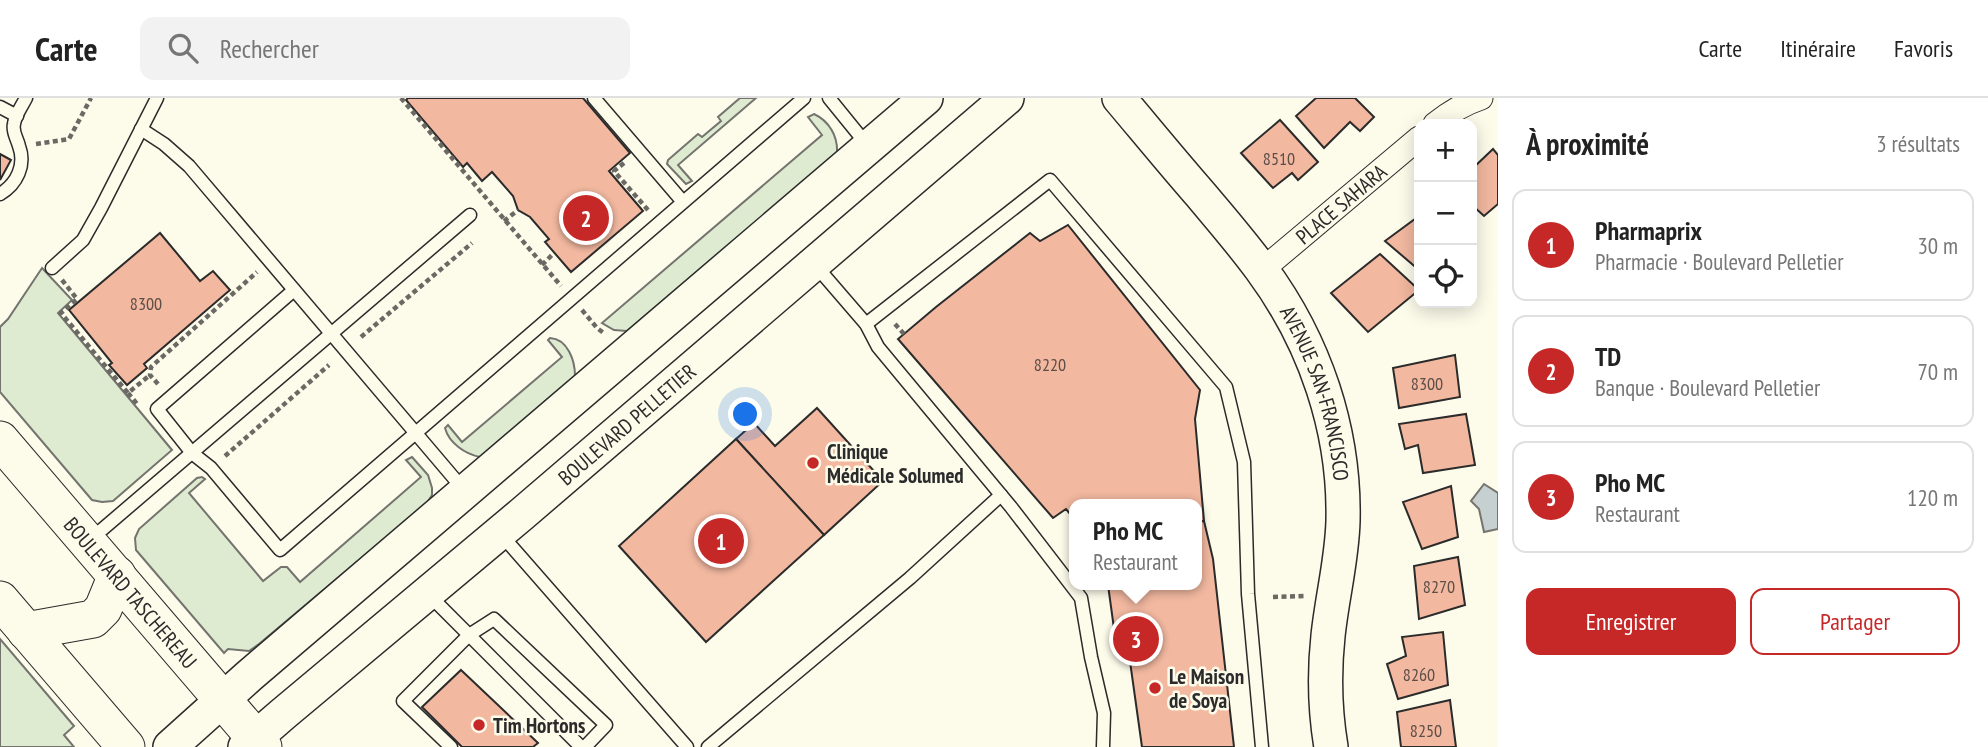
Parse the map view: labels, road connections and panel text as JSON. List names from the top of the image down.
{
  "streets": {
    "main road": ["BOULEVARD TASCHEREAU"],
    "street": ["PLACE SAHARA", "AVENUE SAN-FRANCISCO", "BOULEVARD PELLETIER"]
  },
  "crossings": [
    ["PLACE SAHARA", "AVENUE SAN-FRANCISCO"],
    ["BOULEVARD PELLETIER", "BOULEVARD TASCHEREAU"]
  ],
  "places": ["Clinique Médicale Solumed", "Le Maison de Soya", "Tim Hortons"],
  "house_numbers": [
    "8510",
    "8300",
    "8220",
    "8300",
    "8270",
    "8260",
    "8250"
  ],
  "page": {
    "header": "Carte",
    "search": "Rechercher",
    "nav": ["Carte", "Itinéraire", "Favoris"],
    "heading": ["À proximité", "3 résultats"],
    "map_buttons": ["+", "−"],
    "list": [
      {
        "mark": "1",
        "name": "Pharmaprix",
        "note": "Pharmacie · Boulevard Pelletier",
        "value": "30 m"
      },
      {
        "mark": "2",
        "name": "TD",
        "note": "Banque · Boulevard Pelletier",
        "value": "70 m"
      },
      {
        "mark": "3",
        "name": "Pho MC",
        "note": "Restaurant",
        "value": "120 m"
      }
    ],
    "pins": ["2", "1", "3"],
    "popup": ["Pho MC", "Restaurant"],
    "buttons": ["Enregistrer", "Partager"]
  }
}
